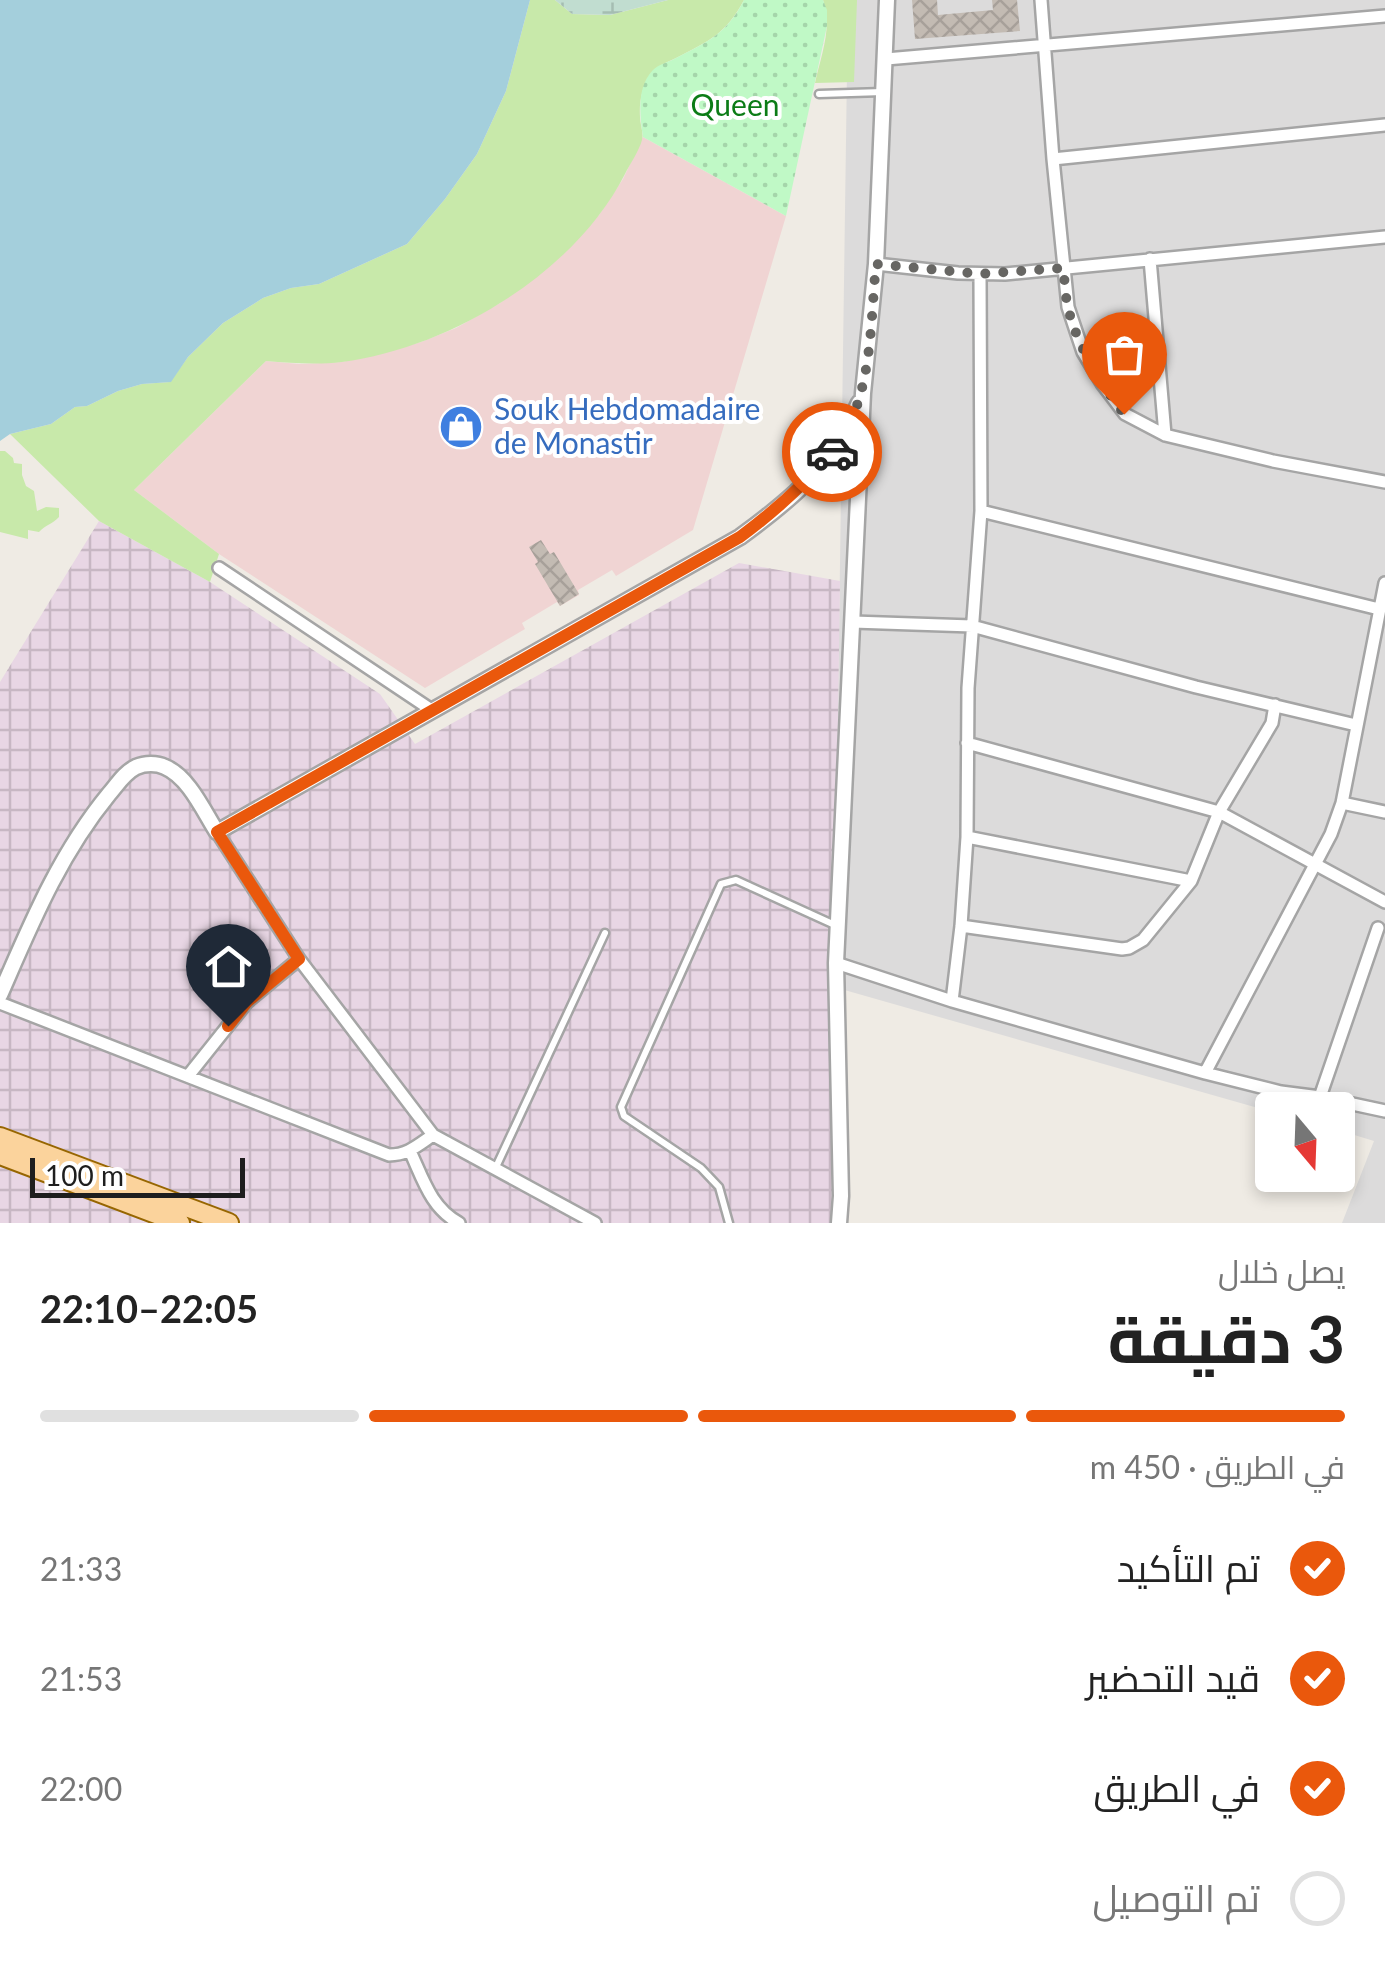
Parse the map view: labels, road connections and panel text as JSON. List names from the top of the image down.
{
  "parks": ["Queen"],
  "places": {
    "shop": ["Souk Hebdomadaire de Monastir"]
  },
  "scale_bar": "100 m",
  "north": "bottom",
  "page": {
    "scale": "100 m",
    "heading": ["3 دقيقة", "يصل خلال", "22:05–22:10"],
    "bar": "في الطريق · 450 m",
    "list": [
      ["تم التأكيد", "21:33"],
      ["قيد التحضير", "21:53"],
      ["في الطريق", "22:00"],
      "تم التوصيل"
    ]
  }
}
